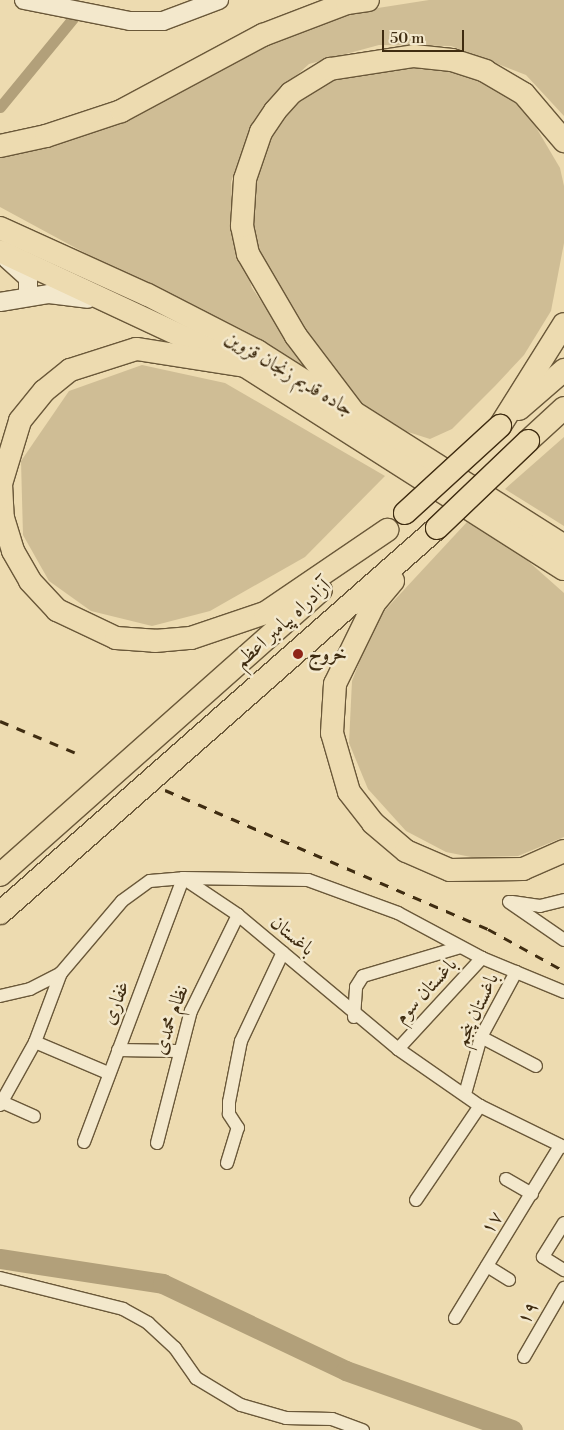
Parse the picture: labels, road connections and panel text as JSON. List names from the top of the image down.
{
  "streets": {
    "highway": ["جاده قدیم زنجان قزوین", "آزادراه پیامبر اعظم"],
    "street": [
      "باغستان",
      "باغستان سوم",
      "غفاری",
      "باغستان پنجم",
      "نظام محمدی",
      "۱۷",
      "۱۹"
    ]
  },
  "crossings": [
    ["باغستان", "باغستان سوم"],
    ["باغستان", "غفاری"],
    ["باغستان", "باغستان پنجم"],
    ["باغستان", "نظام محمدی"],
    ["باغستان", "۱۷"]
  ],
  "places": ["خروج"],
  "scale_bar": "50 m"
}
